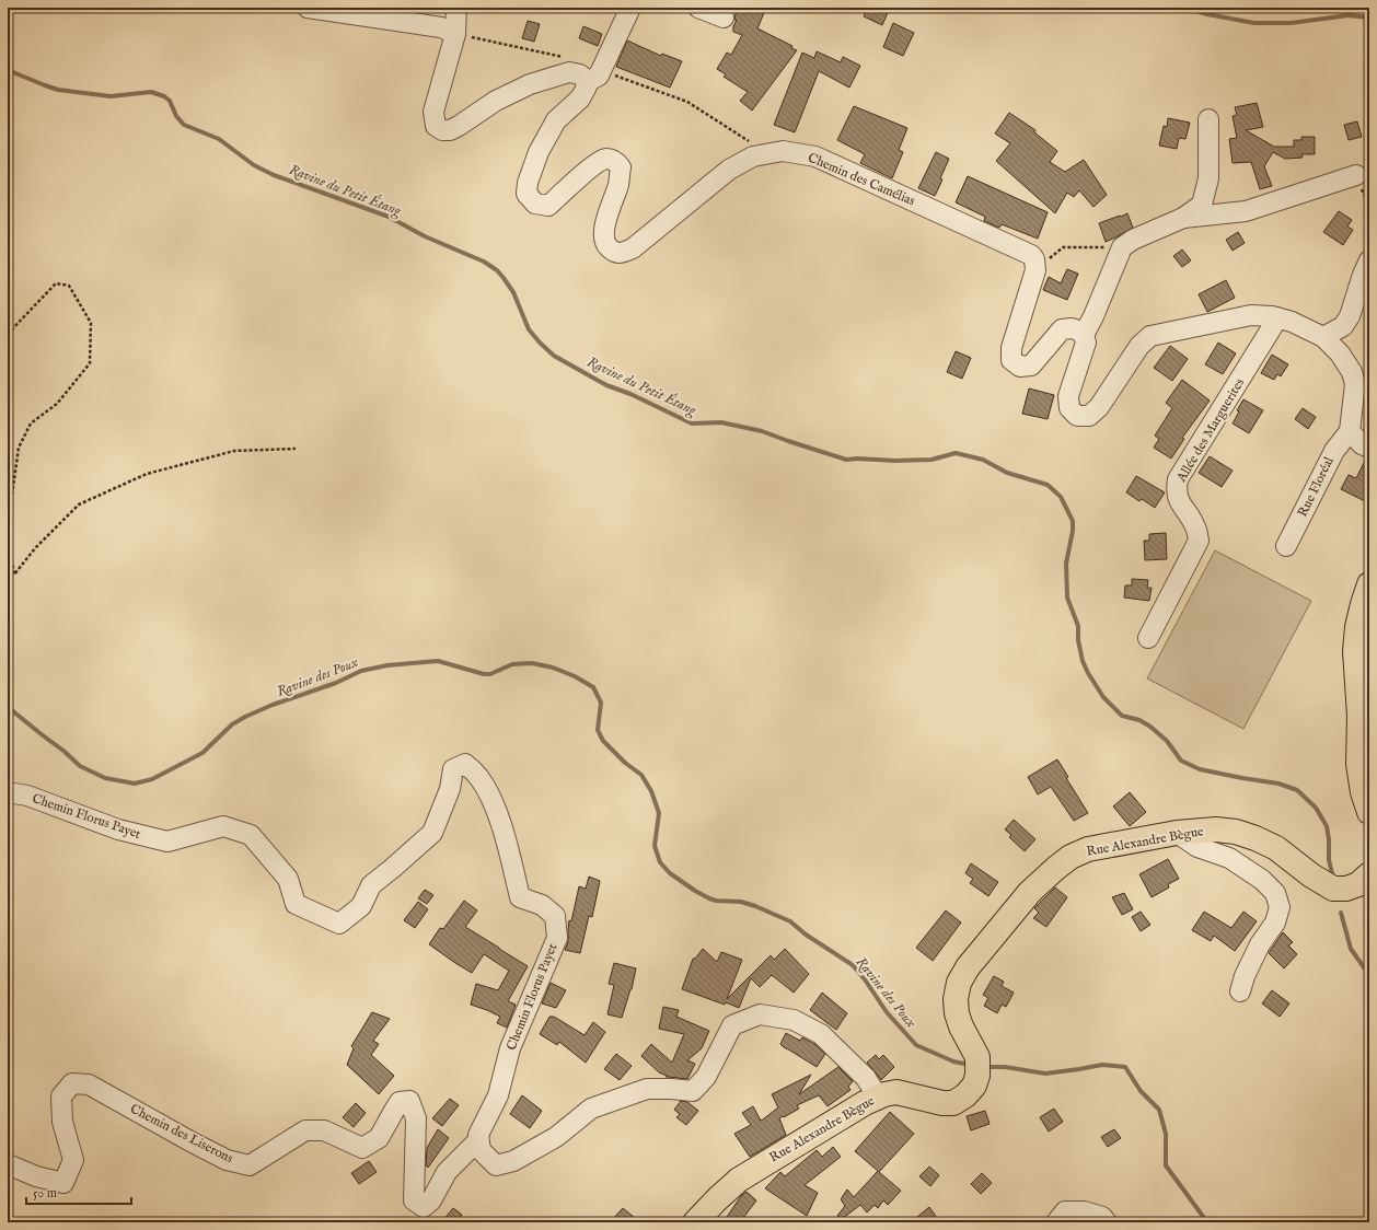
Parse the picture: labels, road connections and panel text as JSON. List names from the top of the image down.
{
  "streets": {
    "main road": ["Rue Alexandre Bègue"],
    "street": [
      "Chemin des Camélias",
      "Allée des Marguerites",
      "Rue Floréal",
      "Chemin Florus Payet",
      "Chemin des Liserons"
    ]
  },
  "crossings": [
    ["Chemin Florus Payet", "Chemin des Liserons"]
  ],
  "water": ["Ravine du Petit Étang", "Ravine des Poux"],
  "scale_bar": "50 m"
}
